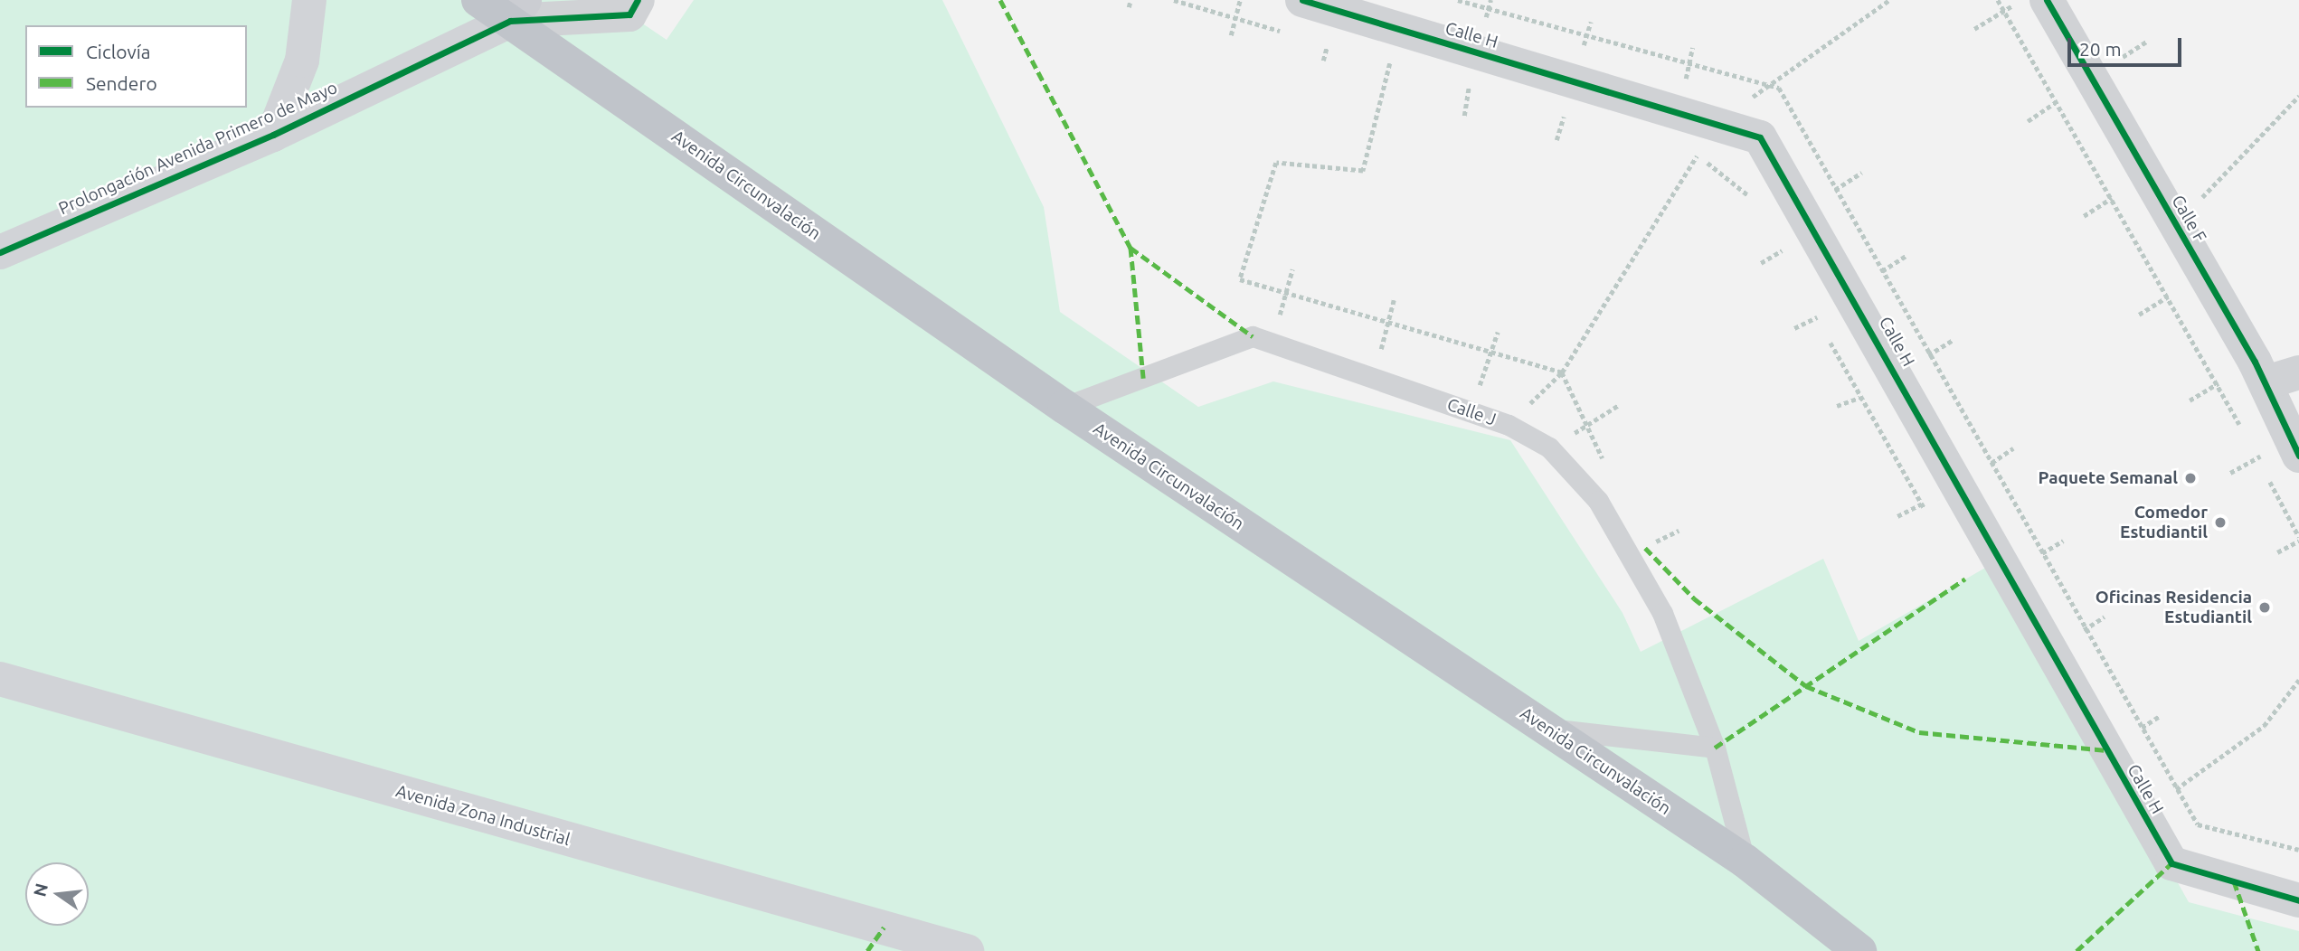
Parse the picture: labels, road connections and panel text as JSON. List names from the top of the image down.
{
  "streets": {
    "highway": ["Avenida Circunvalación"],
    "main road": ["Prolongación Avenida Primero de Mayo", "Avenida Zona Industrial"],
    "street": ["Calle H", "Calle F"],
    "lane": ["Calle J"]
  },
  "crossings": [
    ["Prolongación Avenida Primero de Mayo", "Avenida Circunvalación"],
    ["Avenida Circunvalación", "Calle J"]
  ],
  "places": ["Paquete Semanal", "Comedor Estudiantil", "Oficinas Residencia Estudiantil"],
  "legend": ["Ciclovía", "Sendero"],
  "scale_bar": "20 m",
  "north": "left"
}
